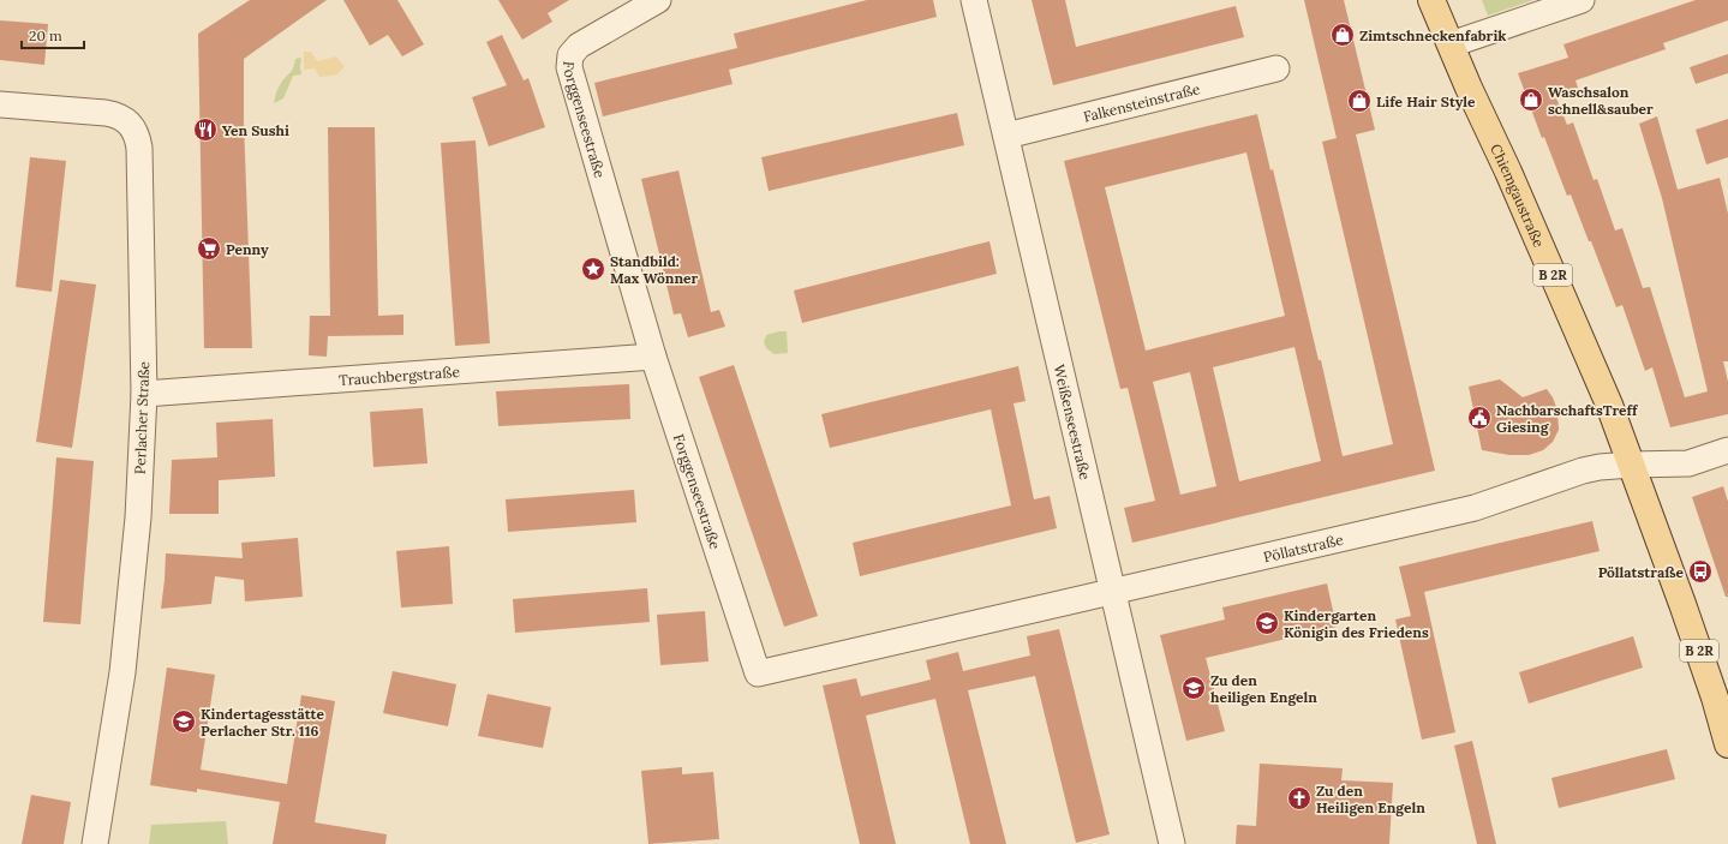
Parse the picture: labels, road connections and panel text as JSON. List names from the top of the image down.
{
  "streets": {
    "main road": ["Chiemgaustraße", "B 2R"],
    "street": [
      "Falkensteinstraße",
      "Forggenseestraße",
      "Trauchbergstraße",
      "Perlacher Straße",
      "Weißenseestraße",
      "Pöllatstraße"
    ]
  },
  "crossings": [
    ["Falkensteinstraße", "Weißenseestraße"],
    ["Forggenseestraße", "Trauchbergstraße"],
    ["Forggenseestraße", "Weißenseestraße"],
    ["Forggenseestraße", "Pöllatstraße"],
    ["Chiemgaustraße", "Pöllatstraße"],
    ["Trauchbergstraße", "Perlacher Straße"],
    ["Weißenseestraße", "Pöllatstraße"]
  ],
  "places": {
    "shop": ["Zimtschneckenfabrik", "Waschsalon schnell&sauber", "Life Hair Style"],
    "restaurant": ["Yen Sushi"],
    "supermarket": ["Penny"],
    "place": ["Standbild: Max Wönner"],
    "public building": ["NachbarschaftsTreff Giesing"],
    "bus stop": ["Pöllatstraße"],
    "school or university": ["Kindergarten Königin des Friedens", "Zu den heiligen Engeln", "Kindertagesstätte Perlacher Str. 116"],
    "church": ["Zu den Heiligen Engeln"]
  },
  "scale_bar": "20 m"
}
